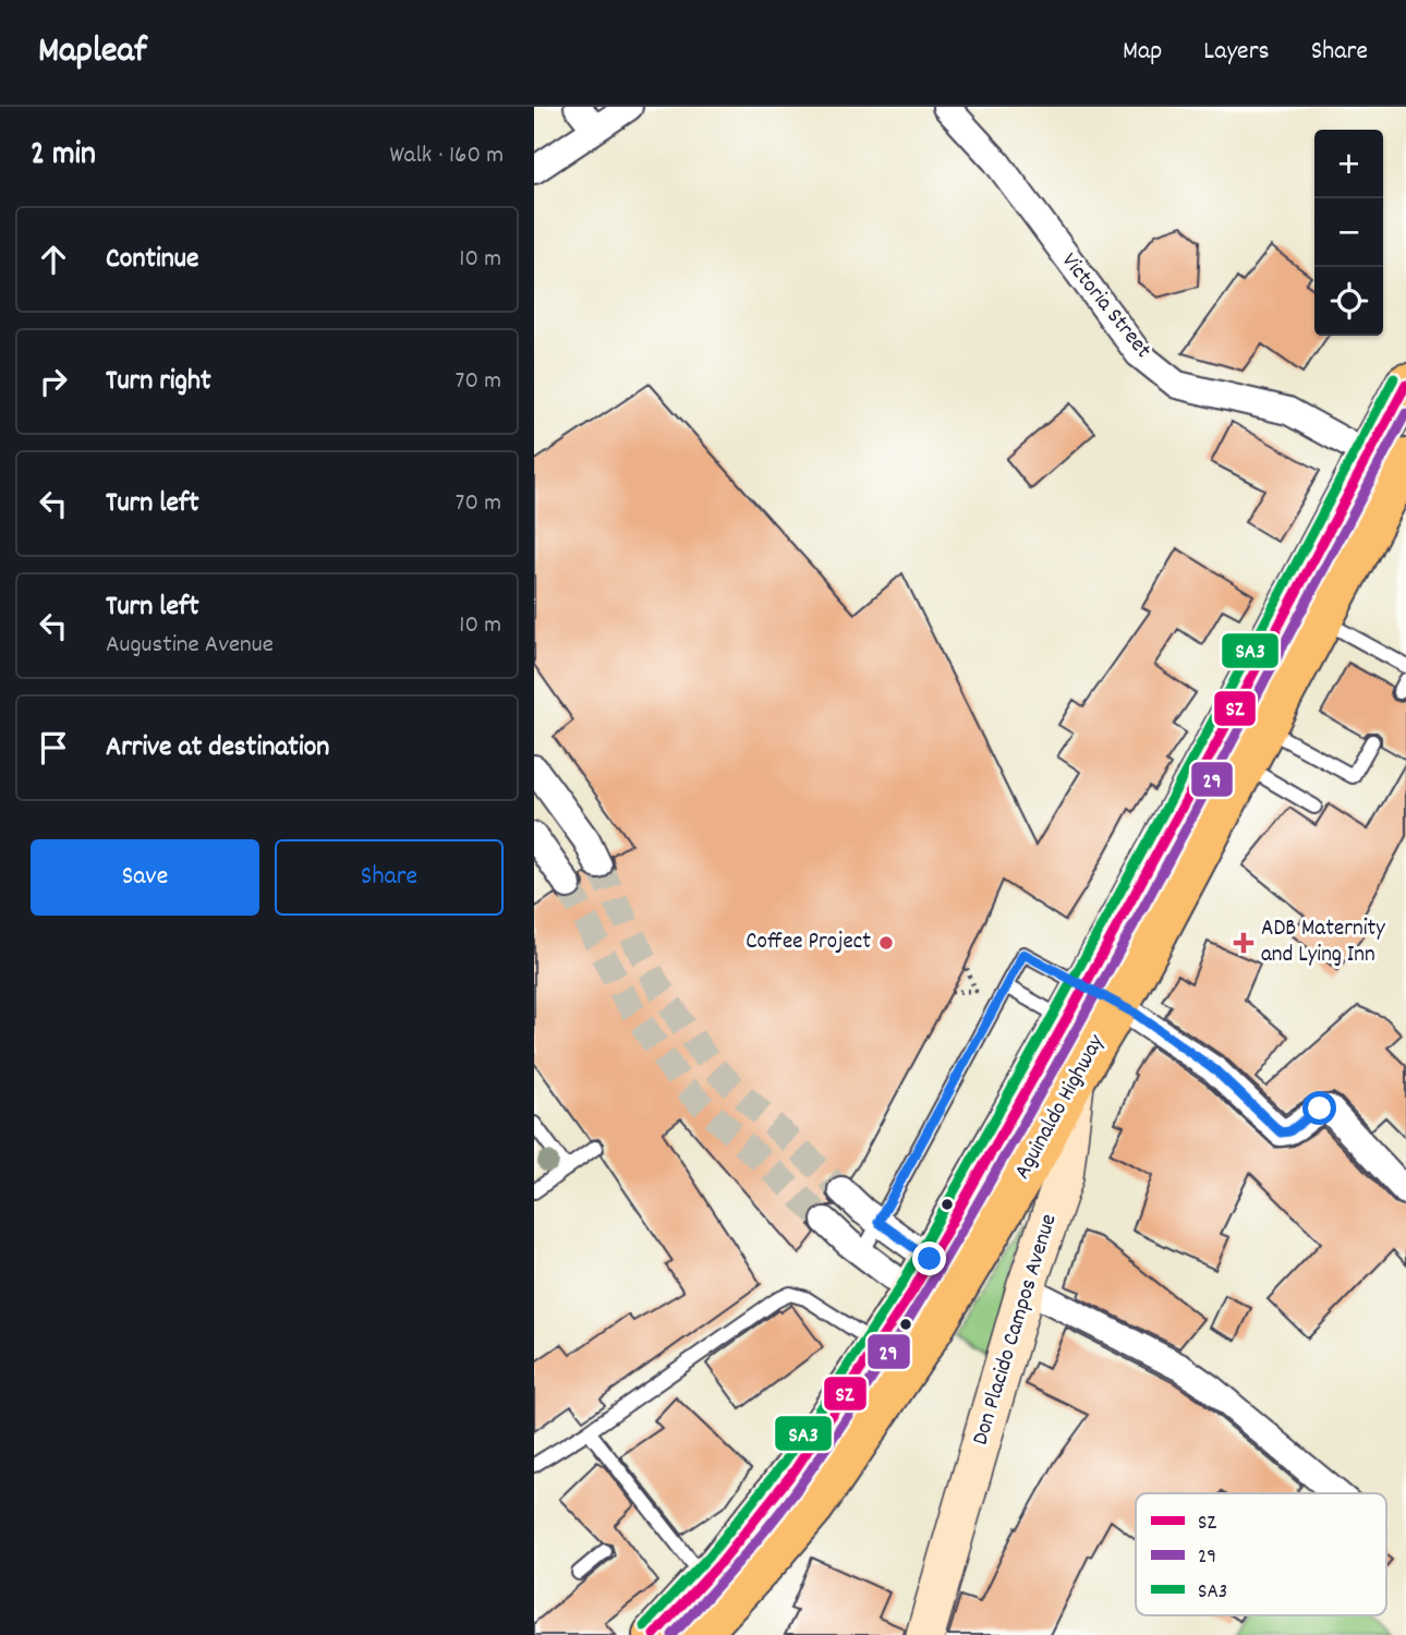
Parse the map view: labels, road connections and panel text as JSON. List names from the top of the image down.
{
  "streets": {
    "highway": ["Aguinaldo Highway"],
    "main road": ["Don Placido Campos Avenue"],
    "street": ["Victoria Street"]
  },
  "crossings": [
    ["Victoria Street", "Aguinaldo Highway"],
    ["Aguinaldo Highway", "Don Placido Campos Avenue"]
  ],
  "places": {
    "other": ["Coffee Project"],
    "health": ["ADB Maternity and Lying Inn"]
  },
  "lines": ["transit line SA3", "transit line SZ", "transit line 29"],
  "legend": ["SZ", "29", "SA3"],
  "page": {
    "header": "Mapleaf",
    "nav": ["Map", "Layers", "Share"],
    "heading": ["2 min", "Walk · 160 m"],
    "map_buttons": ["+", "−"],
    "list": [
      ["Continue", "10 m"],
      ["Turn right", "70 m"],
      ["Turn left", "70 m"],
      ["Turn left", "Augustine Avenue", "10 m"],
      "Arrive at destination"
    ],
    "buttons": ["Save", "Share"]
  }
}
